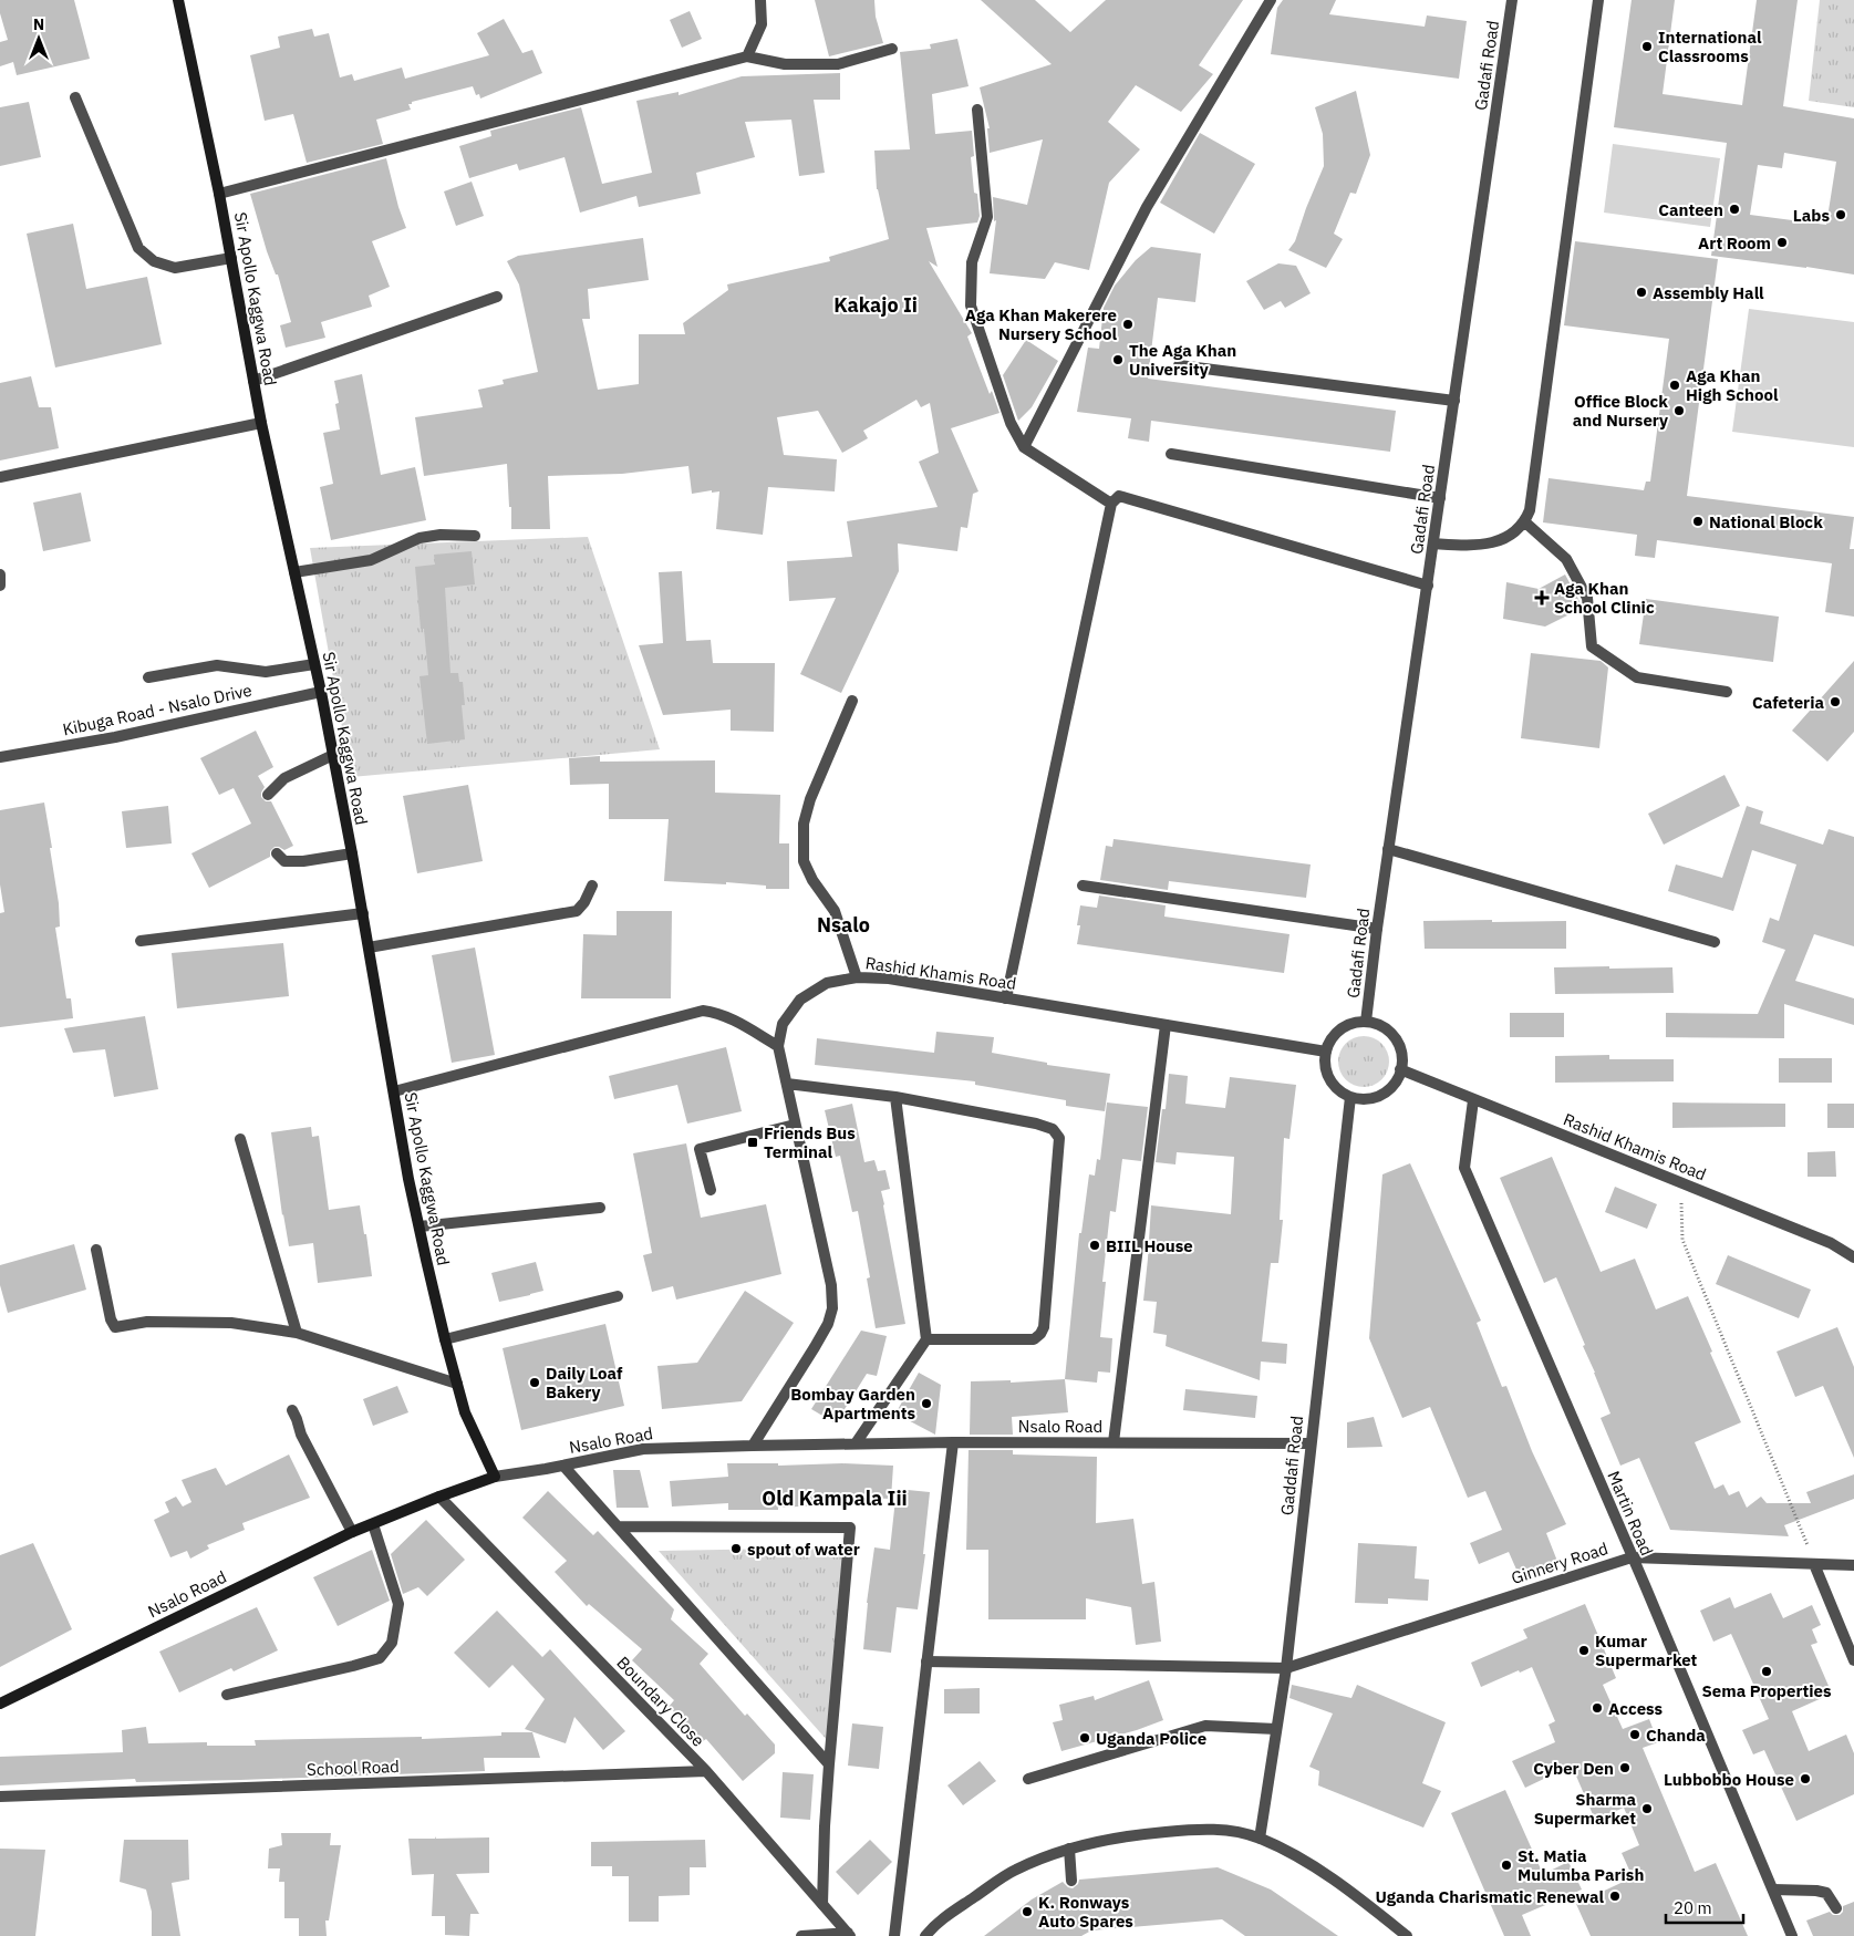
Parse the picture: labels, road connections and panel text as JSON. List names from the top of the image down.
{
  "streets": {
    "main road": ["Sir Apollo Kaggwa Road", "Nsalo Road"],
    "street": [
      "Gadafi Road",
      "Kibuga Road - Nsalo Drive",
      "Rashid Khamis Road",
      "Gaddafi Road",
      "Martin Road",
      "Ginnery Road",
      "Boundary Close",
      "School Road"
    ]
  },
  "crossings": [
    ["Gadafi Road", "Rashid Khamis Road"],
    ["Gadafi Road", "Gaddafi Road"],
    ["Sir Apollo Kaggwa Road", "Kibuga Road - Nsalo Drive"],
    ["Sir Apollo Kaggwa Road", "Nsalo Road"],
    ["Rashid Khamis Road", "Nsalo Road"],
    ["Rashid Khamis Road", "Gaddafi Road"],
    ["Rashid Khamis Road", "Martin Road"],
    ["Nsalo Road", "Gaddafi Road"],
    ["Nsalo Road", "Boundary Close"],
    ["Gaddafi Road", "Ginnery Road"],
    ["Martin Road", "Ginnery Road"],
    ["Boundary Close", "School Road"]
  ],
  "districts": ["Kakajo Ii", "Nsalo", "Old Kampala Iii"],
  "places": {
    "other": [
      "International Classrooms",
      "Canteen",
      "Labs",
      "Art Room",
      "Assembly Hall",
      "Aga Khan Makerere Nursery School",
      "The Aga Khan University",
      "Aga Khan High School",
      "Office Block and Nursery",
      "National Block",
      "Cafeteria",
      "BIIL House",
      "Daily Loaf Bakery",
      "Bombay Garden Apartments",
      "spout of water",
      "Kumar Supermarket",
      "Sema Properties",
      "Access",
      "Chanda",
      "Uganda Police",
      "Cyber Den",
      "Lubbobbo House",
      "Sharma Supermarket",
      "St. Matia Mulumba Parish",
      "Uganda Charismatic Renewal",
      "K. Ronways Auto Spares"
    ],
    "health": ["Aga Khan School Clinic"],
    "transit": ["Friends Bus Terminal"]
  },
  "scale_bar": "20 m",
  "north": "top"
}
